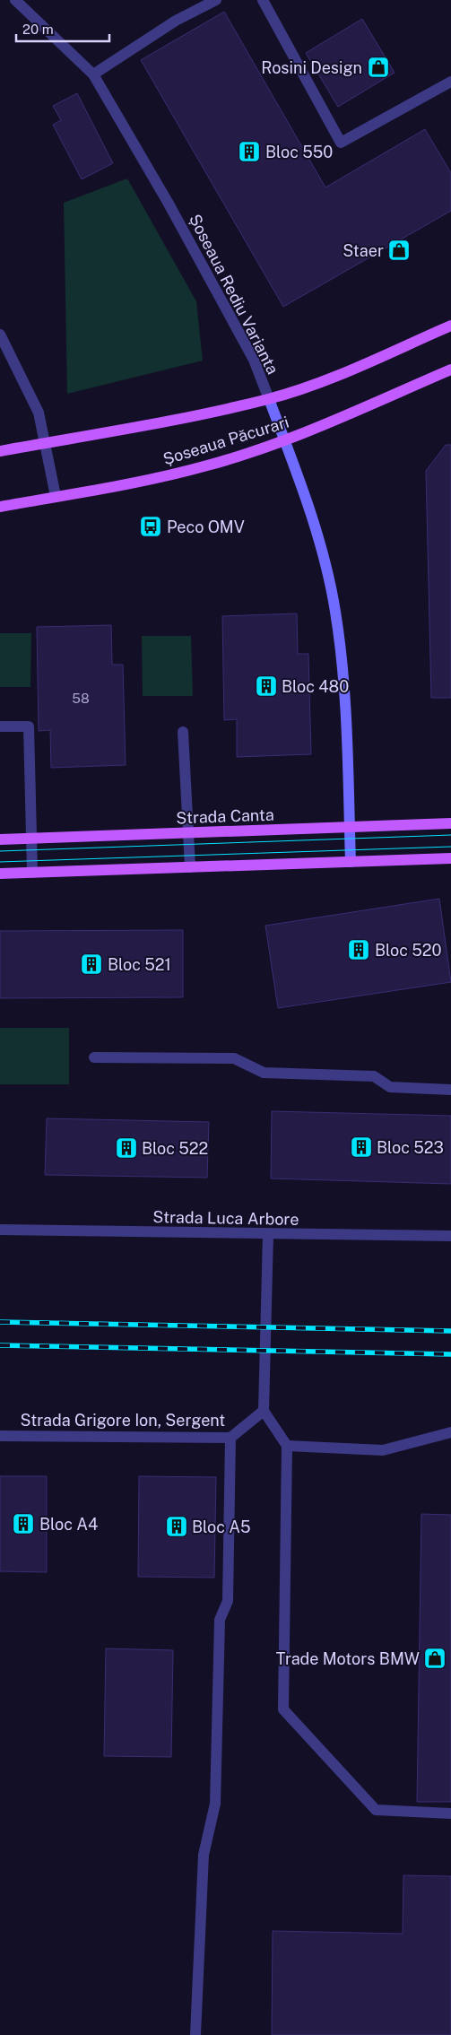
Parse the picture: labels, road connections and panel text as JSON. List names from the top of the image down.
{
  "streets": {
    "main road": ["Șoseaua Păcurari", "Strada Canta"],
    "street": ["Șoseaua Rediu Varianta", "Strada Luca Arbore", "Strada Grigore Ion, Sergent"]
  },
  "crossings": [
    ["Șoseaua Rediu Varianta", "Șoseaua Păcurari"],
    ["Șoseaua Rediu Varianta", "Strada Canta"]
  ],
  "places": {
    "shop": ["Rosini Design", "Staer", "Trade Motors BMW"],
    "building": [
      "Bloc 550",
      "Bloc 480",
      "Bloc 520",
      "Bloc 521",
      "Bloc 523",
      "Bloc 522",
      "Bloc A4",
      "Bloc A5"
    ],
    "bus stop": ["Peco OMV"]
  },
  "house_numbers": ["58"],
  "scale_bar": "20 m"
}
